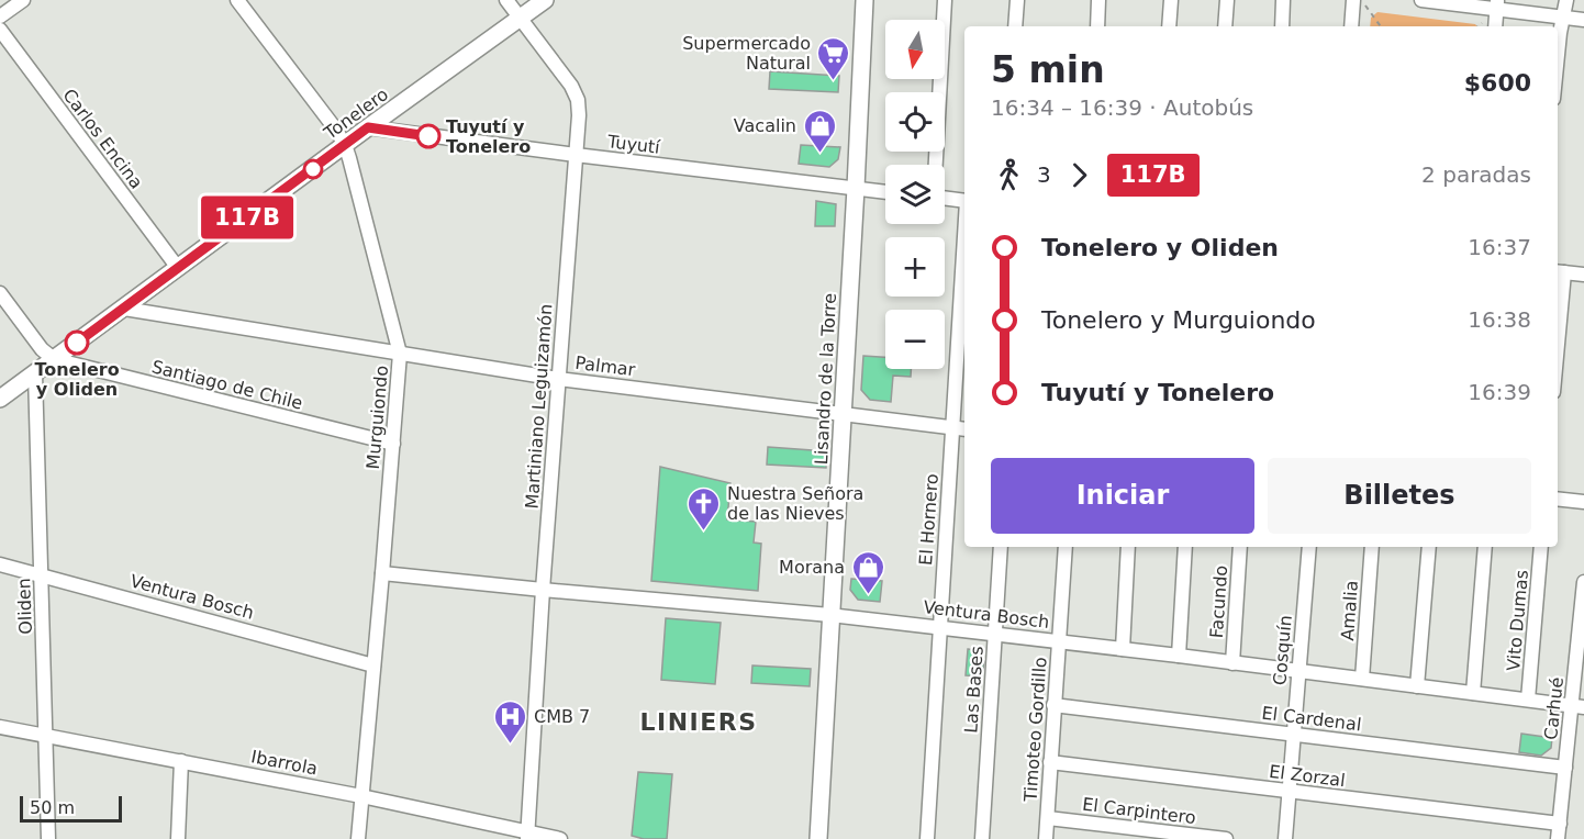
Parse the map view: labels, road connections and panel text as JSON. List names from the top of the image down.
{
  "streets": {
    "street": [
      "Tonelero",
      "Carlos Encina",
      "Tuyutí",
      "Palmar",
      "Lisandro de la Torre",
      "Santiago de Chile",
      "Martiniano Leguizamón",
      "Murguiondo",
      "El Hornero",
      "Ventura Bosch",
      "Facundo",
      "Oliden",
      "Amalia",
      "Vito Dumas",
      "Cosquín",
      "Las Bases",
      "Carhué",
      "El Cardenal",
      "Timoteo Gordillo",
      "Ibarrola",
      "El Zorzal",
      "El Carpintero"
    ]
  },
  "crossings": [
    ["Tonelero", "Carlos Encina"],
    ["Tonelero", "Tuyutí"],
    ["Tonelero", "Palmar"],
    ["Tonelero", "Santiago de Chile"],
    ["Tonelero", "Martiniano Leguizamón"],
    ["Tonelero", "Murguiondo"],
    ["Tonelero", "Oliden"],
    ["Tuyutí", "Lisandro de la Torre"],
    ["Tuyutí", "Martiniano Leguizamón"],
    ["Palmar", "Lisandro de la Torre"],
    ["Palmar", "Martiniano Leguizamón"],
    ["Palmar", "Murguiondo"],
    ["Palmar", "El Hornero"],
    ["Lisandro de la Torre", "Ventura Bosch"],
    ["Santiago de Chile", "Murguiondo"],
    ["Martiniano Leguizamón", "Ventura Bosch"],
    ["Martiniano Leguizamón", "Ibarrola"],
    ["Murguiondo", "Ventura Bosch"],
    ["Murguiondo", "Ibarrola"],
    ["El Hornero", "Ventura Bosch"],
    ["Ventura Bosch", "Facundo"],
    ["Ventura Bosch", "Oliden"],
    ["Ventura Bosch", "Amalia"],
    ["Ventura Bosch", "Vito Dumas"],
    ["Ventura Bosch", "Cosquín"],
    ["Ventura Bosch", "Las Bases"],
    ["Ventura Bosch", "Carhué"],
    ["Ventura Bosch", "Timoteo Gordillo"],
    ["Oliden", "Ibarrola"],
    ["Cosquín", "El Cardenal"],
    ["Cosquín", "El Zorzal"],
    ["Carhué", "El Cardenal"],
    ["Carhué", "El Zorzal"],
    ["El Cardenal", "Timoteo Gordillo"],
    ["Timoteo Gordillo", "El Zorzal"],
    ["Timoteo Gordillo", "El Carpintero"]
  ],
  "districts": ["LINIERS"],
  "places": {
    "supermarket": ["Supermercado Natural"],
    "other": ["Tuyutí y Tonelero", "Tonelero y Oliden"],
    "shop": ["Vacalin", "Morana"],
    "church": ["Nuestra Señora de las Nieves"],
    "hospital": ["CMB 7"]
  },
  "lines": ["bus line 117B"],
  "scale_bar": "50 m",
  "north": "bottom",
  "page": {
    "on_map": "117B",
    "map_buttons": ["+", "−"],
    "heading": ["5 min", "16:34 – 16:39 · Autobús", "$600"],
    "legs": ["3", "117B", "2 paradas"],
    "list": [
      {
        "name": "Tonelero y Oliden",
        "value": "16:37"
      },
      {
        "name": "Tonelero y Murguiondo",
        "value": "16:38"
      },
      {
        "name": "Tuyutí y Tonelero",
        "value": "16:39"
      }
    ],
    "buttons": ["Iniciar", "Billetes"],
    "scale": "50 m"
  }
}
